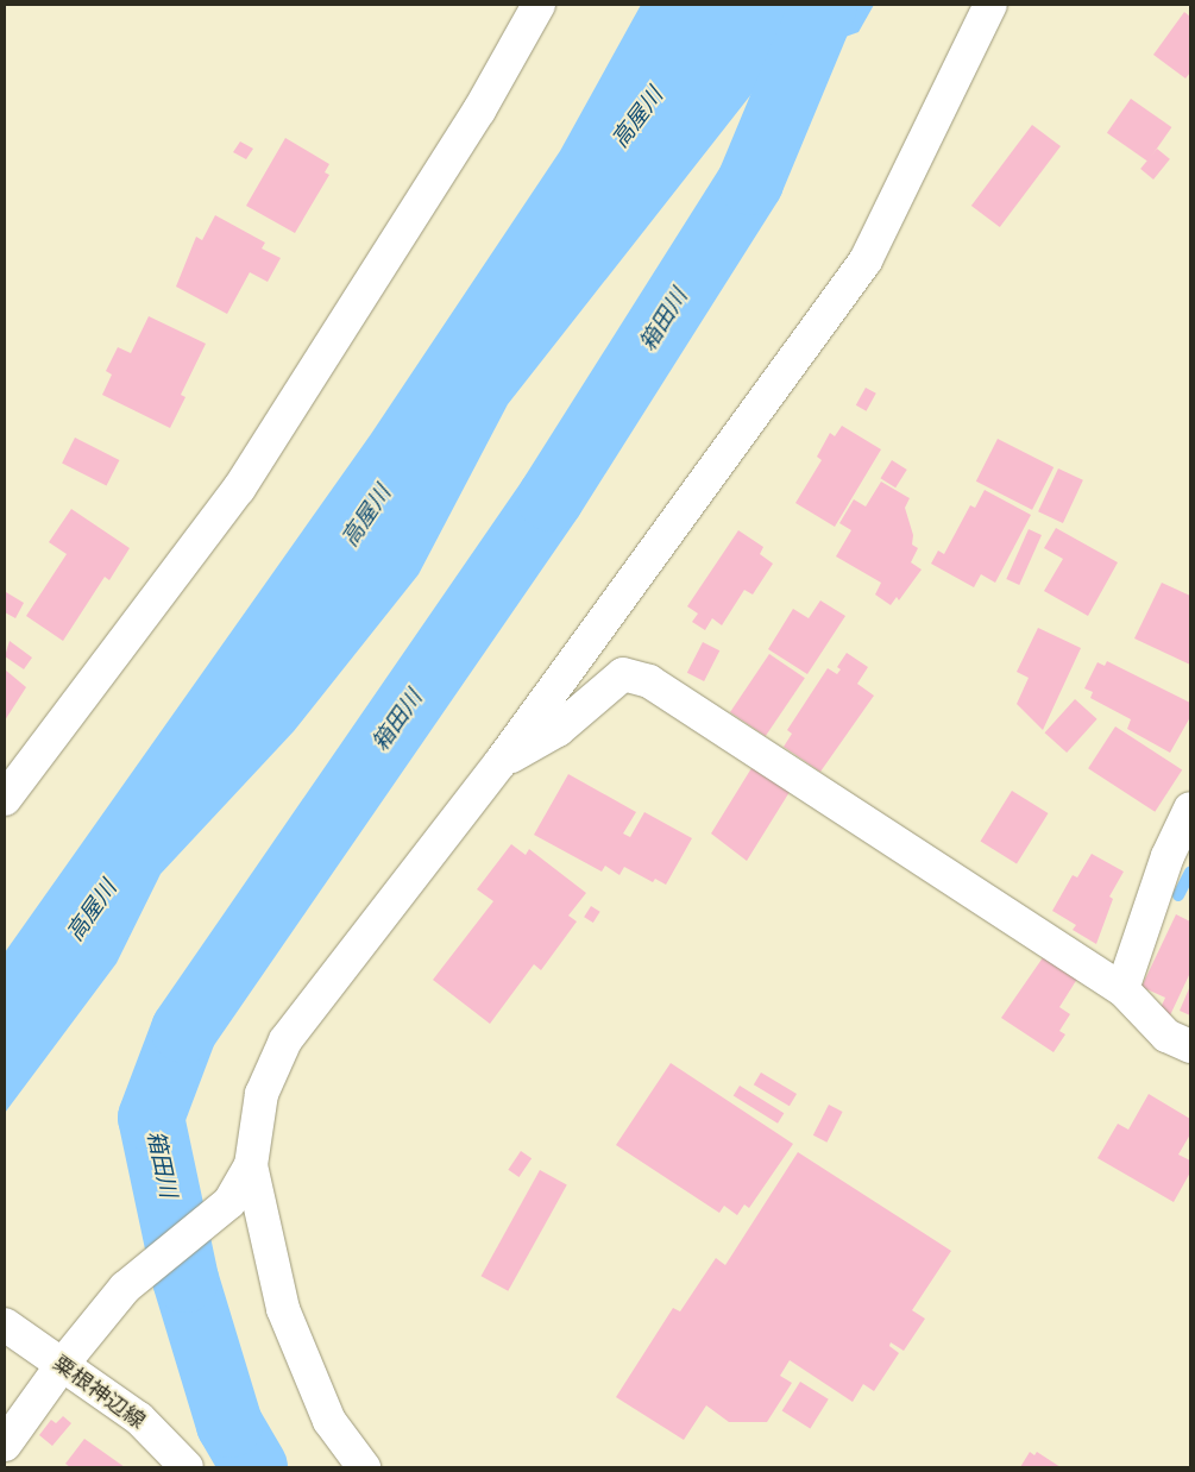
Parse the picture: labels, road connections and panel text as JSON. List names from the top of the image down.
{
  "streets": {
    "street": ["粟根神辺線"]
  },
  "water": ["高屋川", "箱田川"]
}
